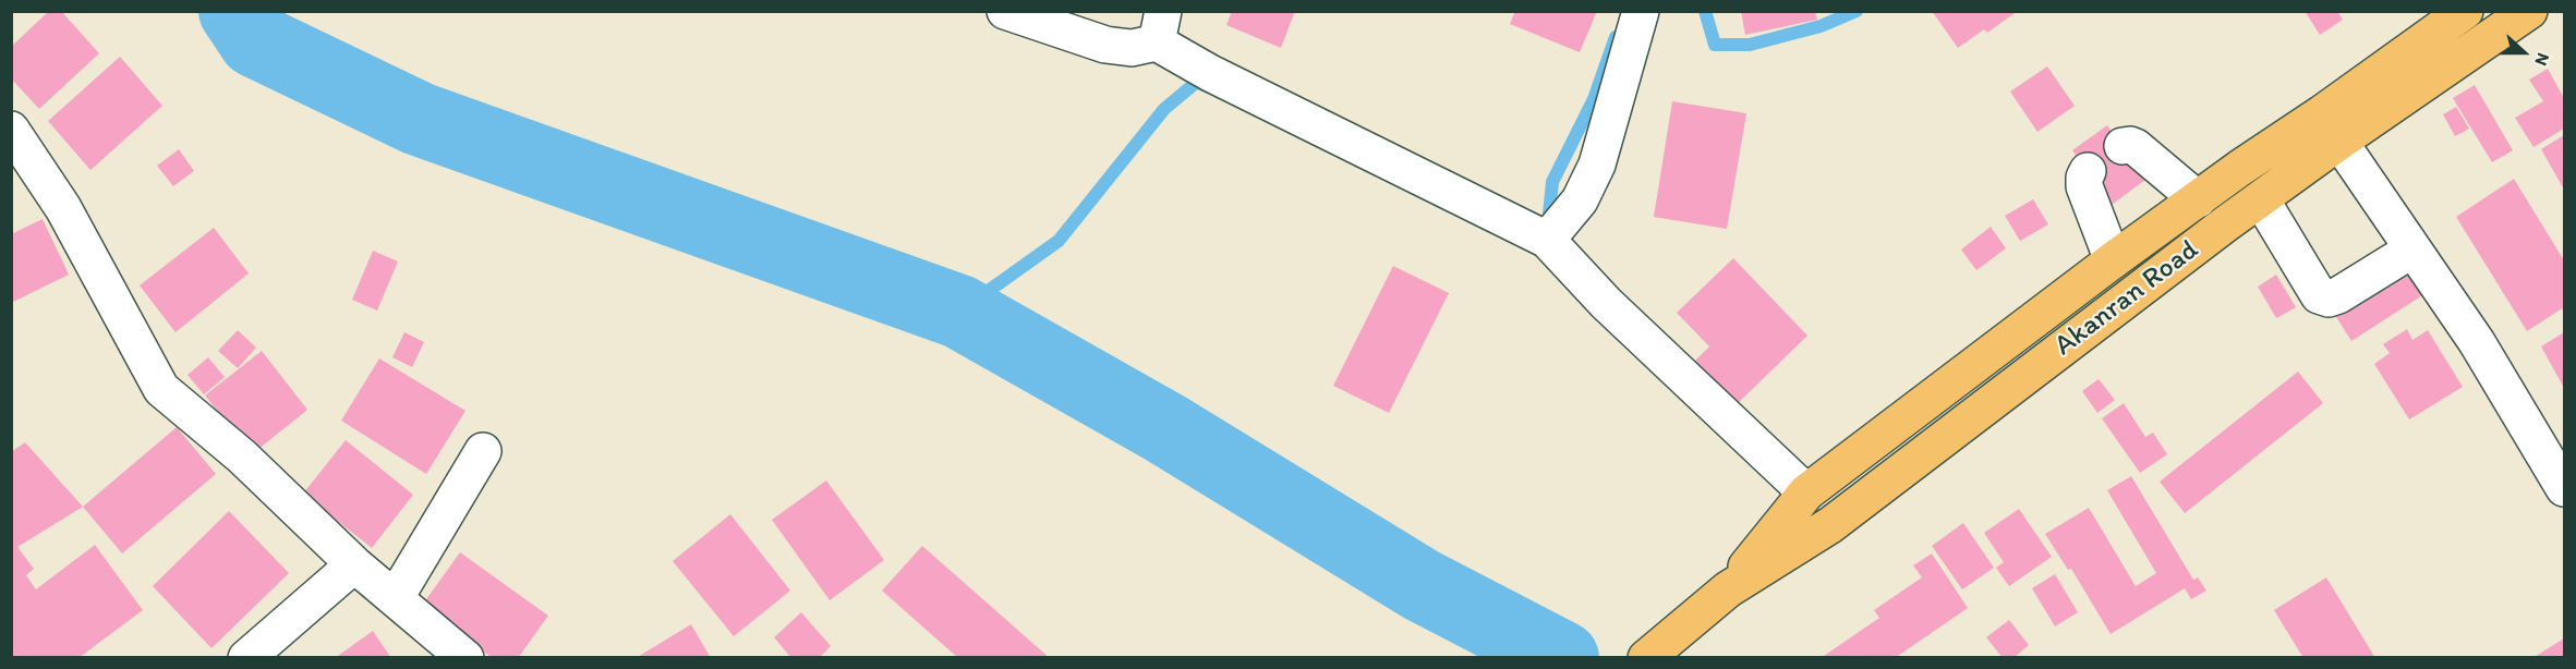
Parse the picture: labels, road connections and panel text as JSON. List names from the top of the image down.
{
  "streets": {
    "main road": ["Akanran Road"]
  },
  "north": "right"
}
